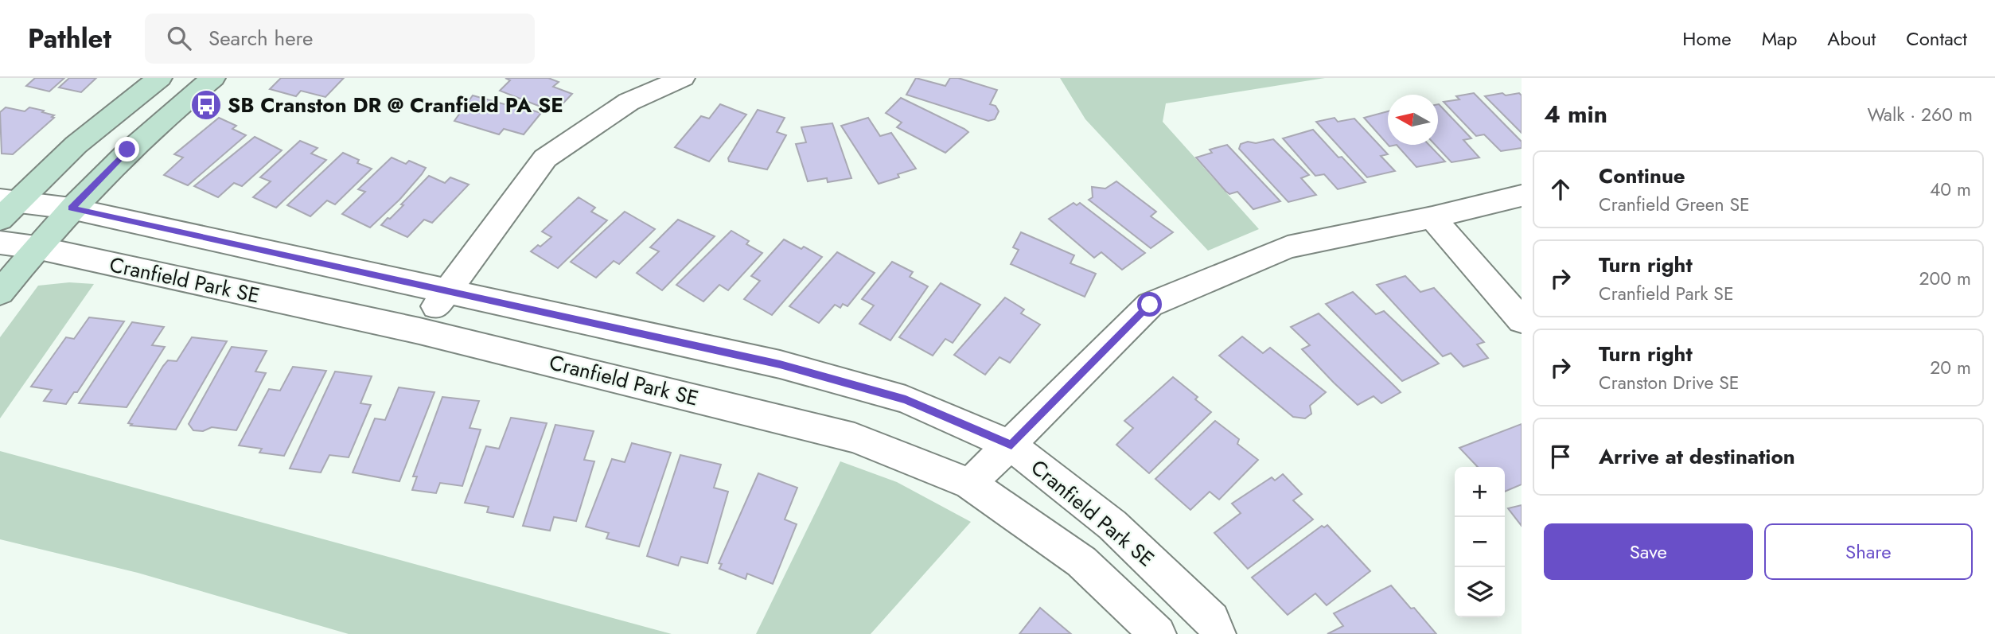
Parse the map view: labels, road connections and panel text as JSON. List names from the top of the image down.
{
  "streets": {
    "street": ["Cranfield Park SE"]
  },
  "places": {
    "bus stop": ["SB Cranston DR @ Cranfield PA SE"]
  },
  "north": "left",
  "page": {
    "header": "Pathlet",
    "search": "Search here",
    "nav": [
      "Home",
      "Map",
      "About",
      "Contact"
    ],
    "heading": ["4 min", "Walk · 260 m"],
    "list": [
      ["Continue", "Cranfield Green SE", "40 m"],
      ["Turn right", "Cranfield Park SE", "200 m"],
      ["Turn right", "Cranston Drive SE", "20 m"],
      "Arrive at destination"
    ],
    "map_buttons": ["+", "−"],
    "buttons": ["Save", "Share"]
  }
}
